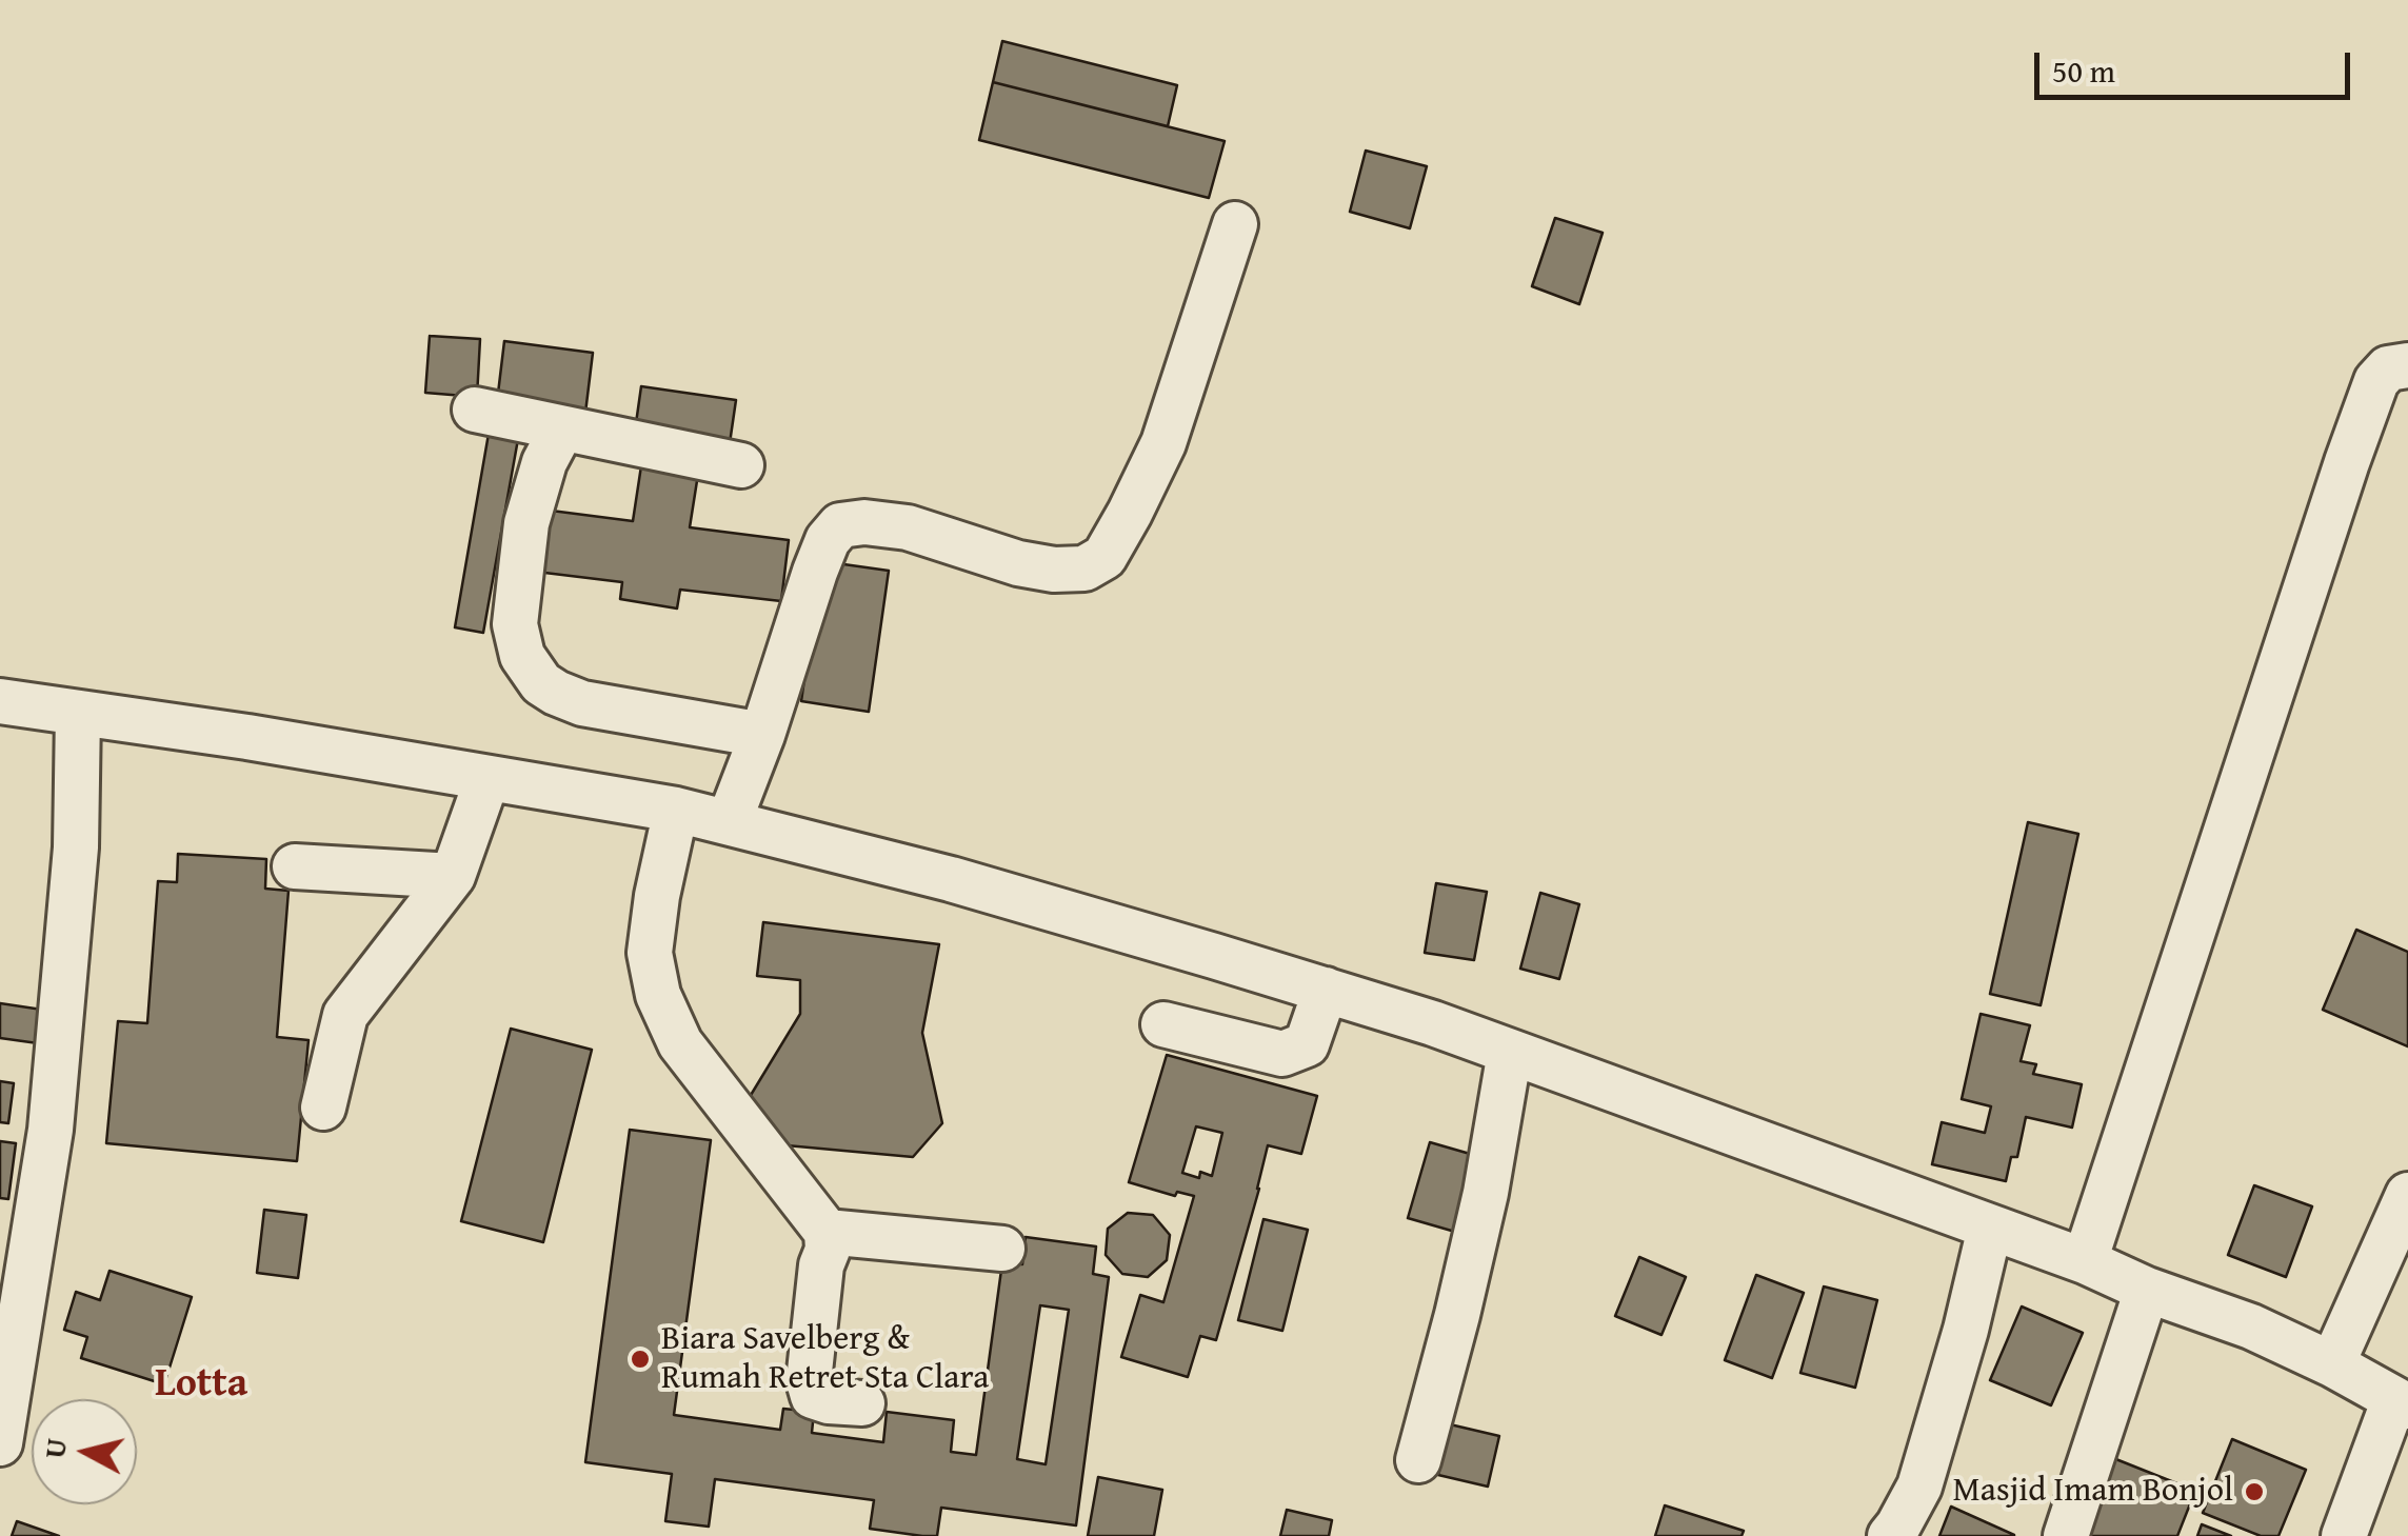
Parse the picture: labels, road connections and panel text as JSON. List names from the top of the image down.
{
  "districts": ["Lotta"],
  "places": ["Biara Savelberg & Rumah Retret Sta Clara", "Masjid Imam Bonjol"],
  "scale_bar": "50 m",
  "north": "left"
}
